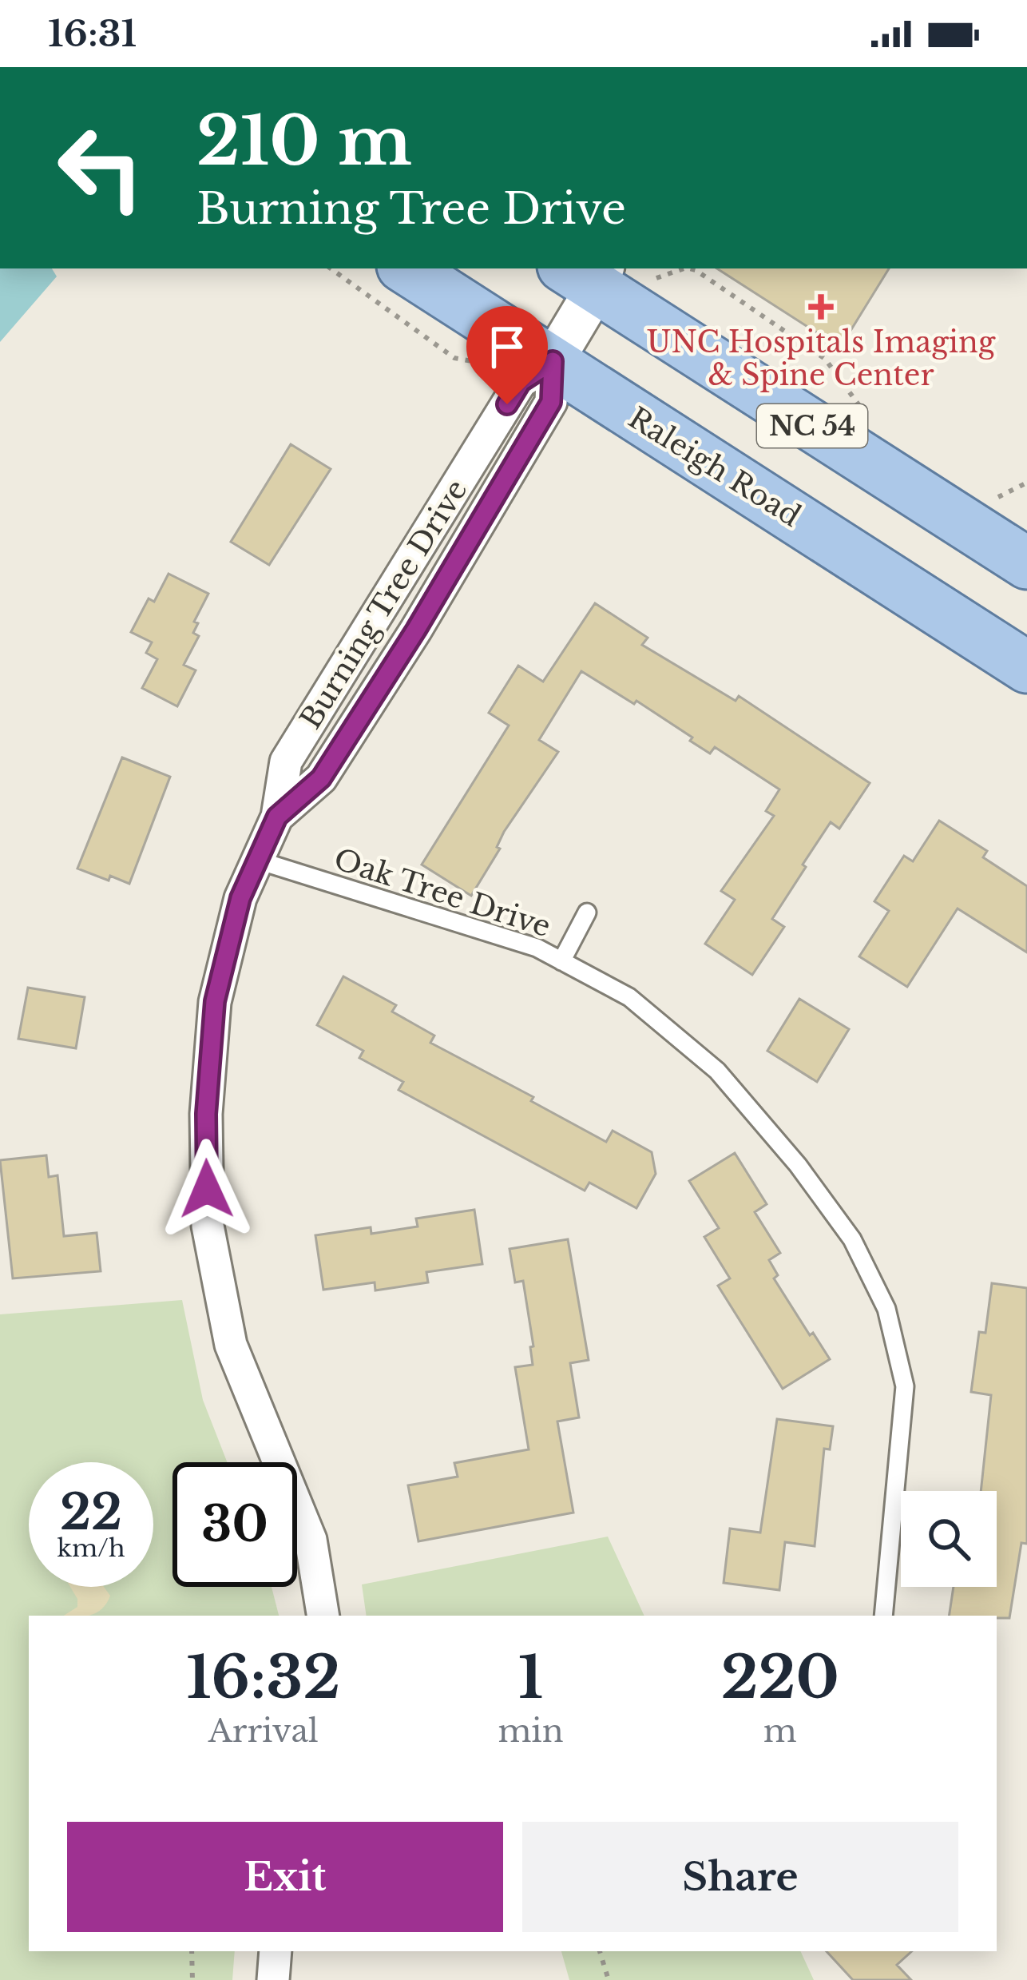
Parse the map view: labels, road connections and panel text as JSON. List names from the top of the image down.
{
  "streets": {
    "main road": ["NC 54", "Raleigh Road"],
    "street": ["Burning Tree Drive"],
    "lane": ["Oak Tree Drive"]
  },
  "crossings": [
    ["NC 54", "Burning Tree Drive"],
    ["Raleigh Road", "Burning Tree Drive"],
    ["Burning Tree Drive", "Oak Tree Drive"]
  ],
  "places": {
    "health": ["UNC Hospitals Imaging & Spine Center"]
  },
  "page": {
    "status": "16:31",
    "turn": ["210 m", "Burning Tree Drive"],
    "speed": "22 km/h",
    "limit": "30",
    "eta": [
      "16:32",
      "Arrival",
      "1",
      "min",
      "220",
      "m"
    ],
    "buttons": ["Exit", "Share"]
  }
}
